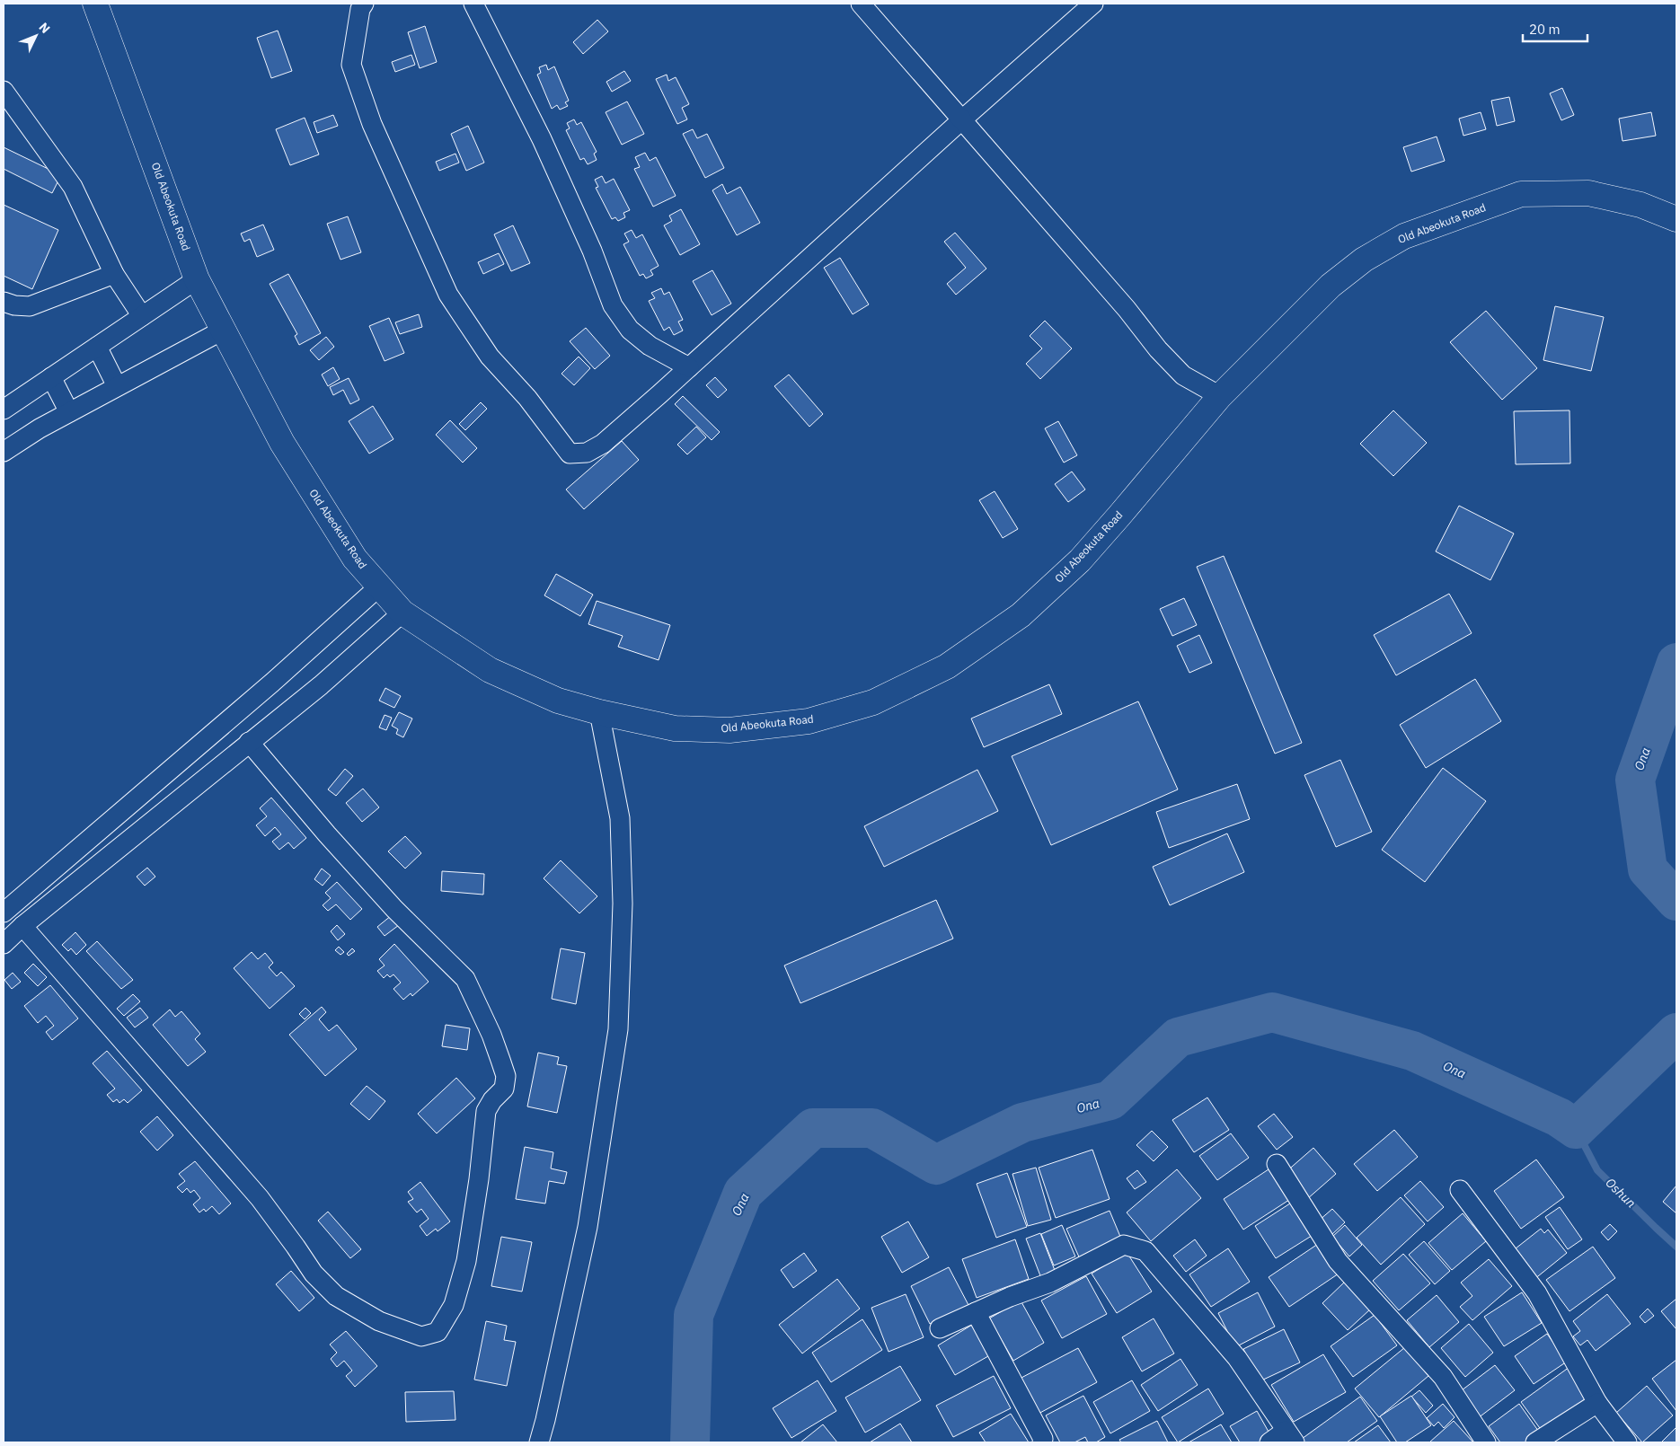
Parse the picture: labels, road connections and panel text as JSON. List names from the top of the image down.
{
  "streets": {
    "highway": ["Old Abeokuta Road"]
  },
  "water": ["Ona", "Oshun"],
  "scale_bar": "20 m",
  "north": "top right"
}
